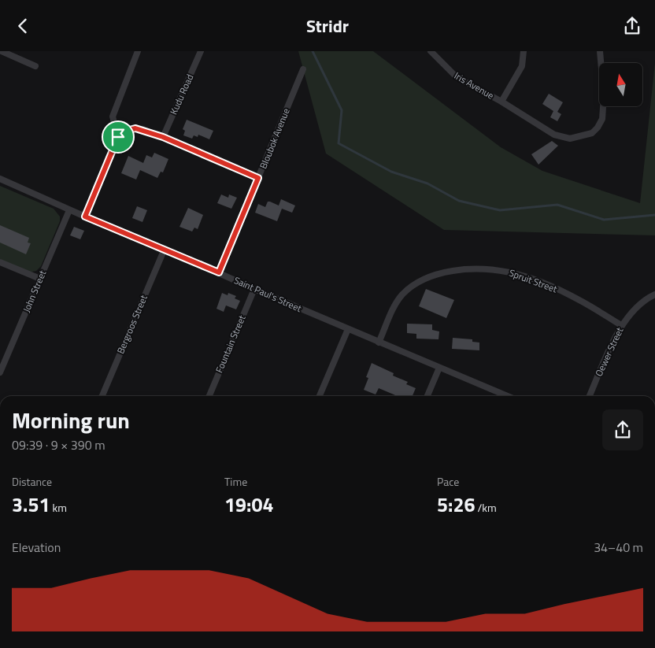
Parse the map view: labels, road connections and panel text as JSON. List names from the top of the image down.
{
  "streets": {
    "street": [
      "Iris Avenue",
      "Kudu Road",
      "Bloubok Avenue",
      "Spruit Street",
      "John Street",
      "Saint Paul's Street",
      "Bergroos Street",
      "Fountain Street",
      "Oewer Street"
    ]
  },
  "crossings": [
    ["Bloubok Avenue", "Saint Paul's Street"],
    ["Spruit Street", "Saint Paul's Street"],
    ["Spruit Street", "Oewer Street"],
    ["John Street", "Saint Paul's Street"],
    ["Saint Paul's Street", "Bergroos Street"],
    ["Saint Paul's Street", "Fountain Street"]
  ],
  "north": "top",
  "page": {
    "header": "Stridr",
    "heading": ["Morning run", "09:39 · 9 × 390 m"],
    "stats": [
      ["Distance", "3.51 km"],
      ["Time", "19:04"],
      ["Pace", "5:26 /km"]
    ],
    "chart": ["Elevation", "34–40 m"]
  }
}
